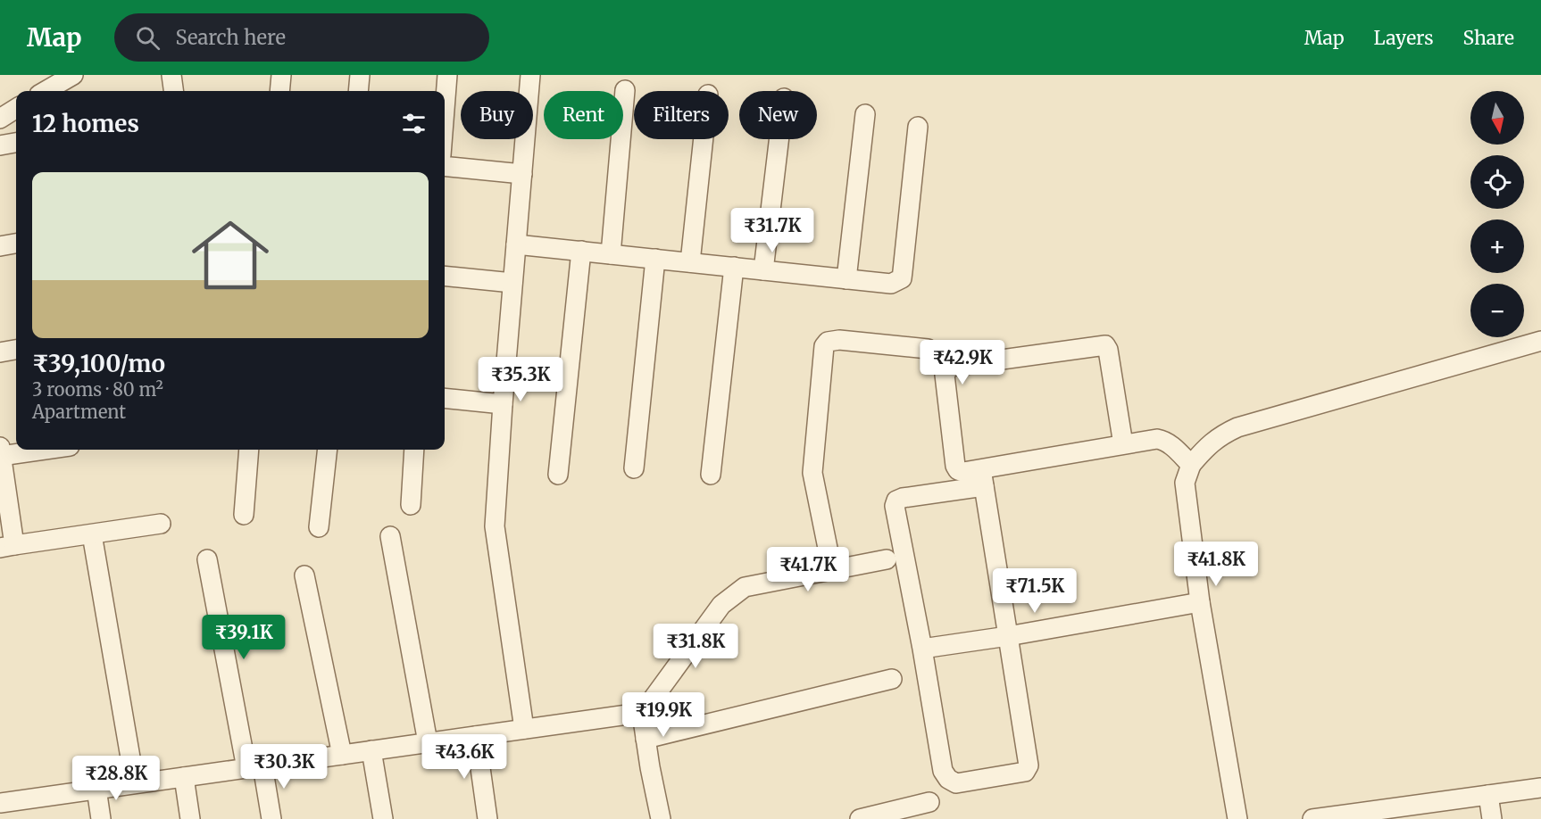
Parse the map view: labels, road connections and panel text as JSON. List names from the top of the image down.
{
  "north": "bottom",
  "page": {
    "header": "Map",
    "search": "Search here",
    "nav": ["Map", "Layers", "Share"],
    "map_buttons": ["+", "−"],
    "chip": [
      "Buy",
      "Rent",
      "Filters",
      "New"
    ],
    "heading": "12 homes",
    "list": [
      {
        "name": "₹39,100/mo",
        "note": "3 rooms · 80 m² · Apartment"
      }
    ],
    "price": [
      "₹31.7K",
      "₹42.9K",
      "₹35.3K",
      "₹41.8K",
      "₹41.7K",
      "₹71.5K",
      "₹39.1K",
      "₹31.8K",
      "₹19.9K",
      "₹43.6K",
      "₹30.3K",
      "₹28.8K"
    ]
  }
}
